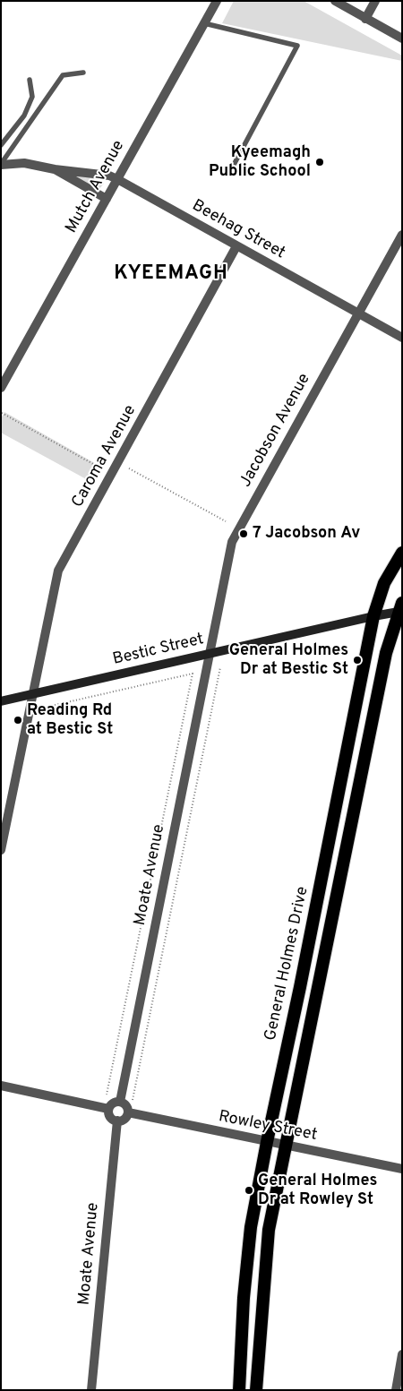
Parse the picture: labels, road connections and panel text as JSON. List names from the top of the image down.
{
  "streets": {
    "highway": ["General Holmes Drive"],
    "main road": ["Bestic Street"],
    "street": [
      "Mutch Avenue",
      "Beehag Street",
      "Jacobson Avenue",
      "Caroma Avenue",
      "Moate Avenue",
      "Rowley Street"
    ]
  },
  "crossings": [
    ["Mutch Avenue", "Beehag Street"],
    ["Beehag Street", "Jacobson Avenue"],
    ["Beehag Street", "Caroma Avenue"],
    ["Jacobson Avenue", "Bestic Street"],
    ["Jacobson Avenue", "Moate Avenue"],
    ["Caroma Avenue", "Bestic Street"],
    ["Bestic Street", "Moate Avenue"],
    ["Bestic Street", "General Holmes Drive"],
    ["Moate Avenue", "Rowley Street"],
    ["General Holmes Drive", "Rowley Street"]
  ],
  "districts": ["KYEEMAGH"],
  "places": [
    "Kyeemagh Public School",
    "7 Jacobson Av",
    "General Holmes Dr at Bestic St",
    "Reading Rd at Bestic St",
    "General Holmes Dr at Rowley St"
  ]
}
